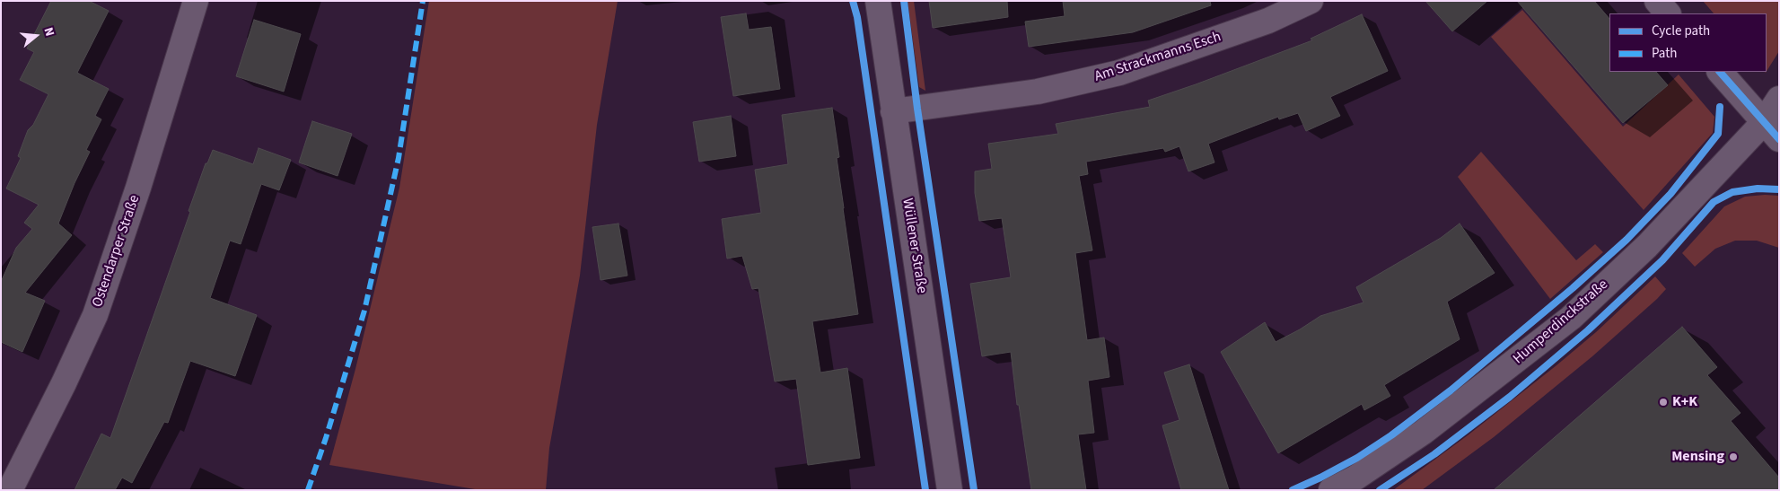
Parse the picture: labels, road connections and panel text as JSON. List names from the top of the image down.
{
  "streets": {
    "street": [
      "Am Strackmanns Esch",
      "Wüllener Straße",
      "Ostendarper Straße",
      "Humperdinckstraße"
    ]
  },
  "crossings": [
    ["Am Strackmanns Esch", "Wüllener Straße"]
  ],
  "places": ["K+K", "Mensing"],
  "legend": ["Cycle path", "Path"],
  "north": "right"
}
